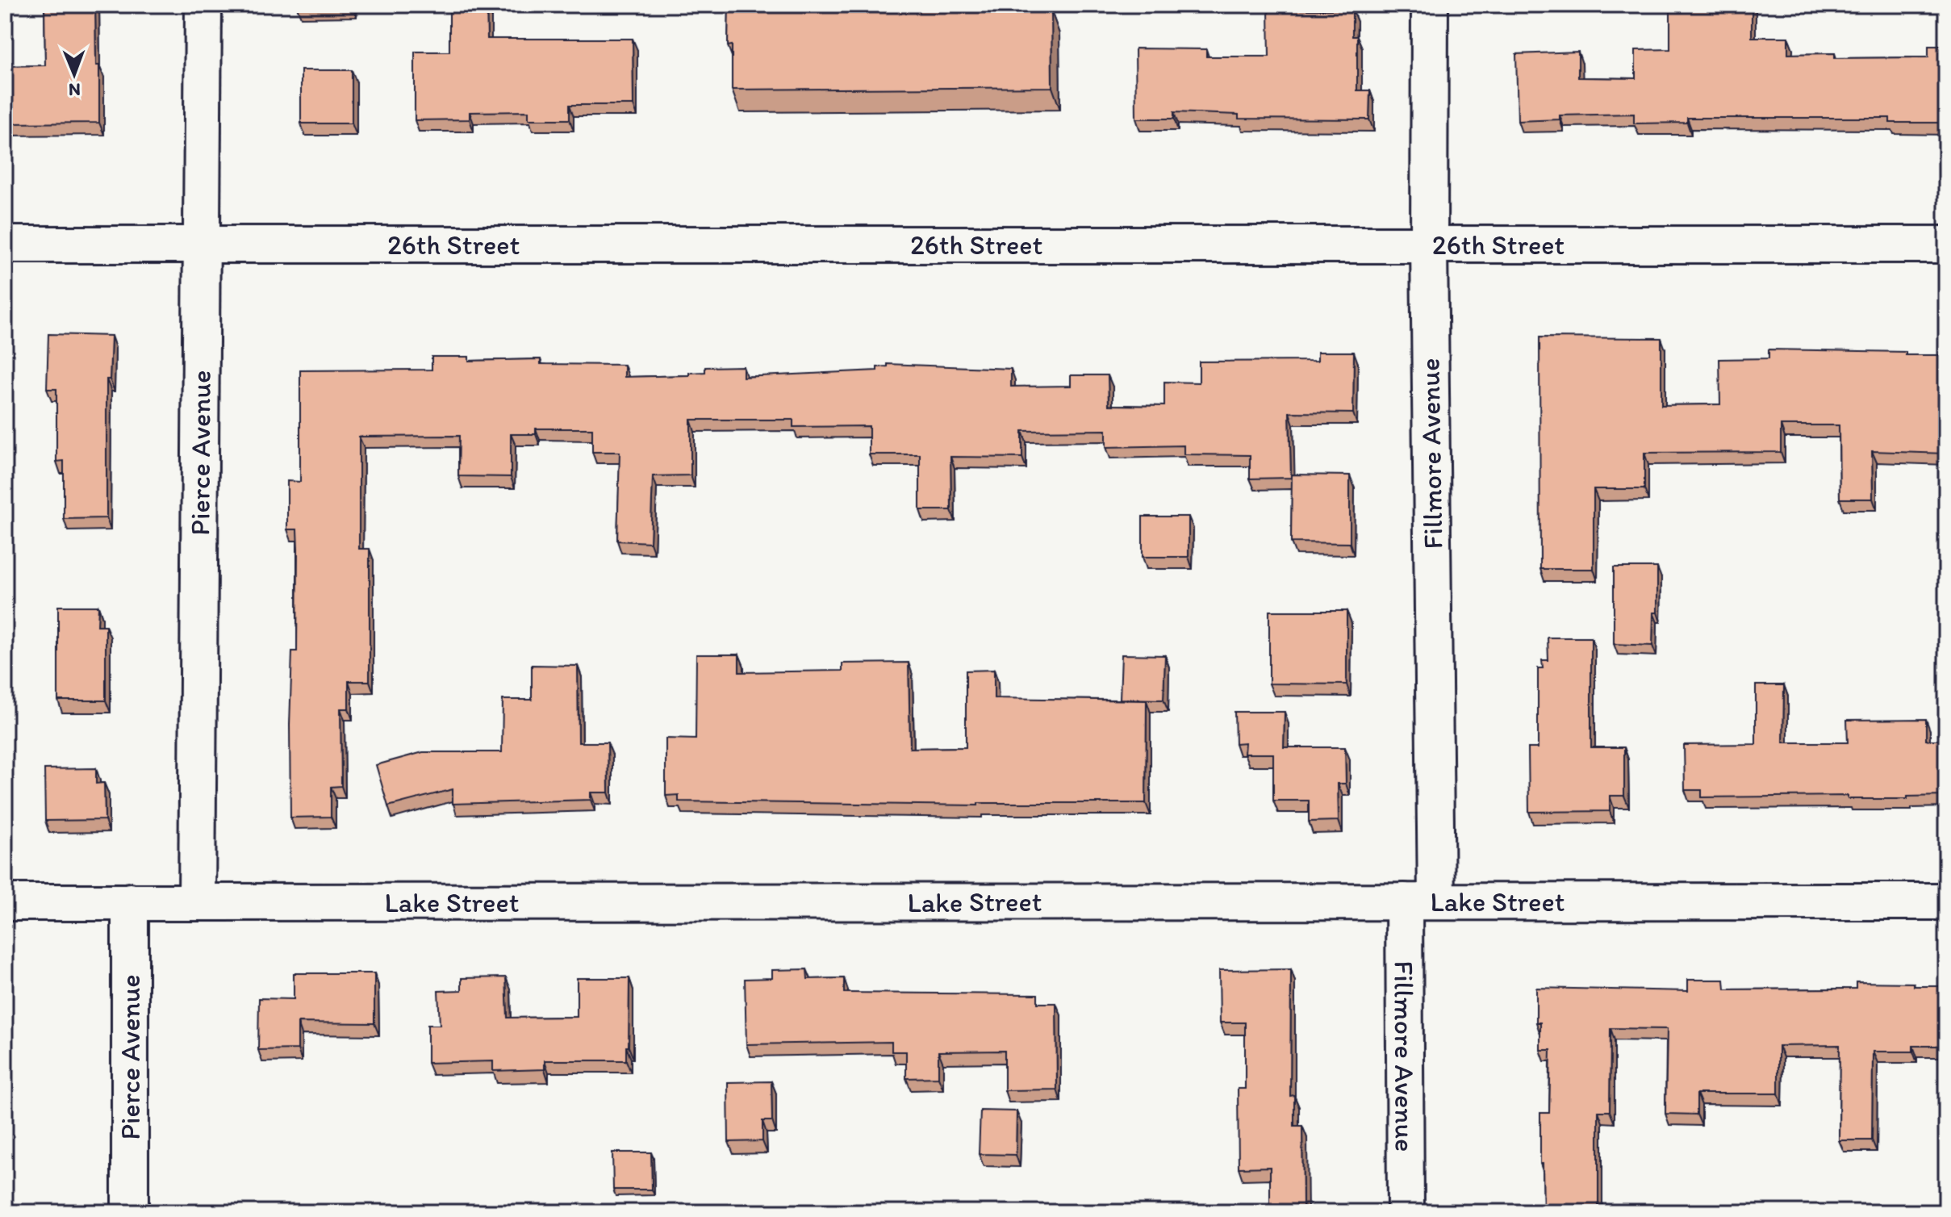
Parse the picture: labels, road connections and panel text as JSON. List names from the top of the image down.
{
  "streets": {
    "street": [
      "26th Street",
      "Pierce Avenue",
      "Fillmore Avenue",
      "Lake Street"
    ]
  },
  "crossings": [
    ["26th Street", "Pierce Avenue"],
    ["26th Street", "Fillmore Avenue"],
    ["Pierce Avenue", "Lake Street"],
    ["Fillmore Avenue", "Lake Street"]
  ],
  "north": "bottom"
}
